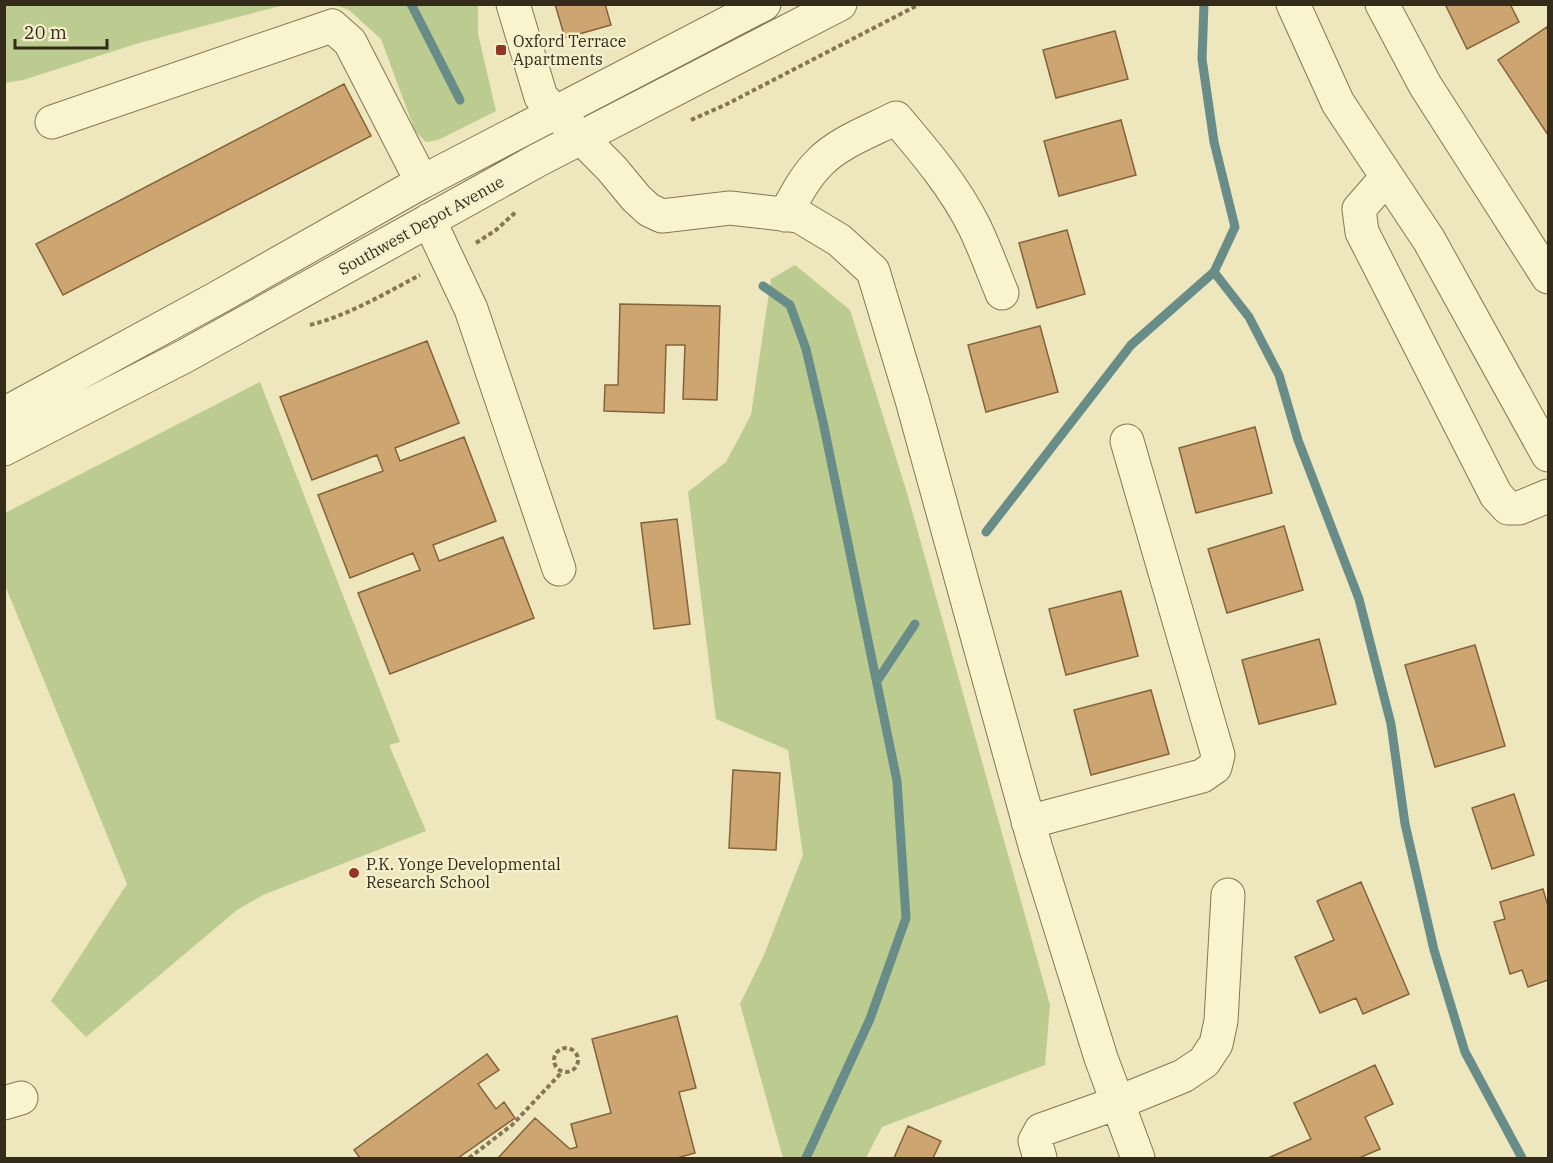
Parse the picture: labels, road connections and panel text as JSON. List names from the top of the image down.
{
  "streets": {
    "street": ["Southwest Depot Avenue"]
  },
  "places": {
    "transit": ["Oxford Terrace Apartments"],
    "other": ["P.K. Yonge Developmental Research School"]
  },
  "scale_bar": "20 m"
}
